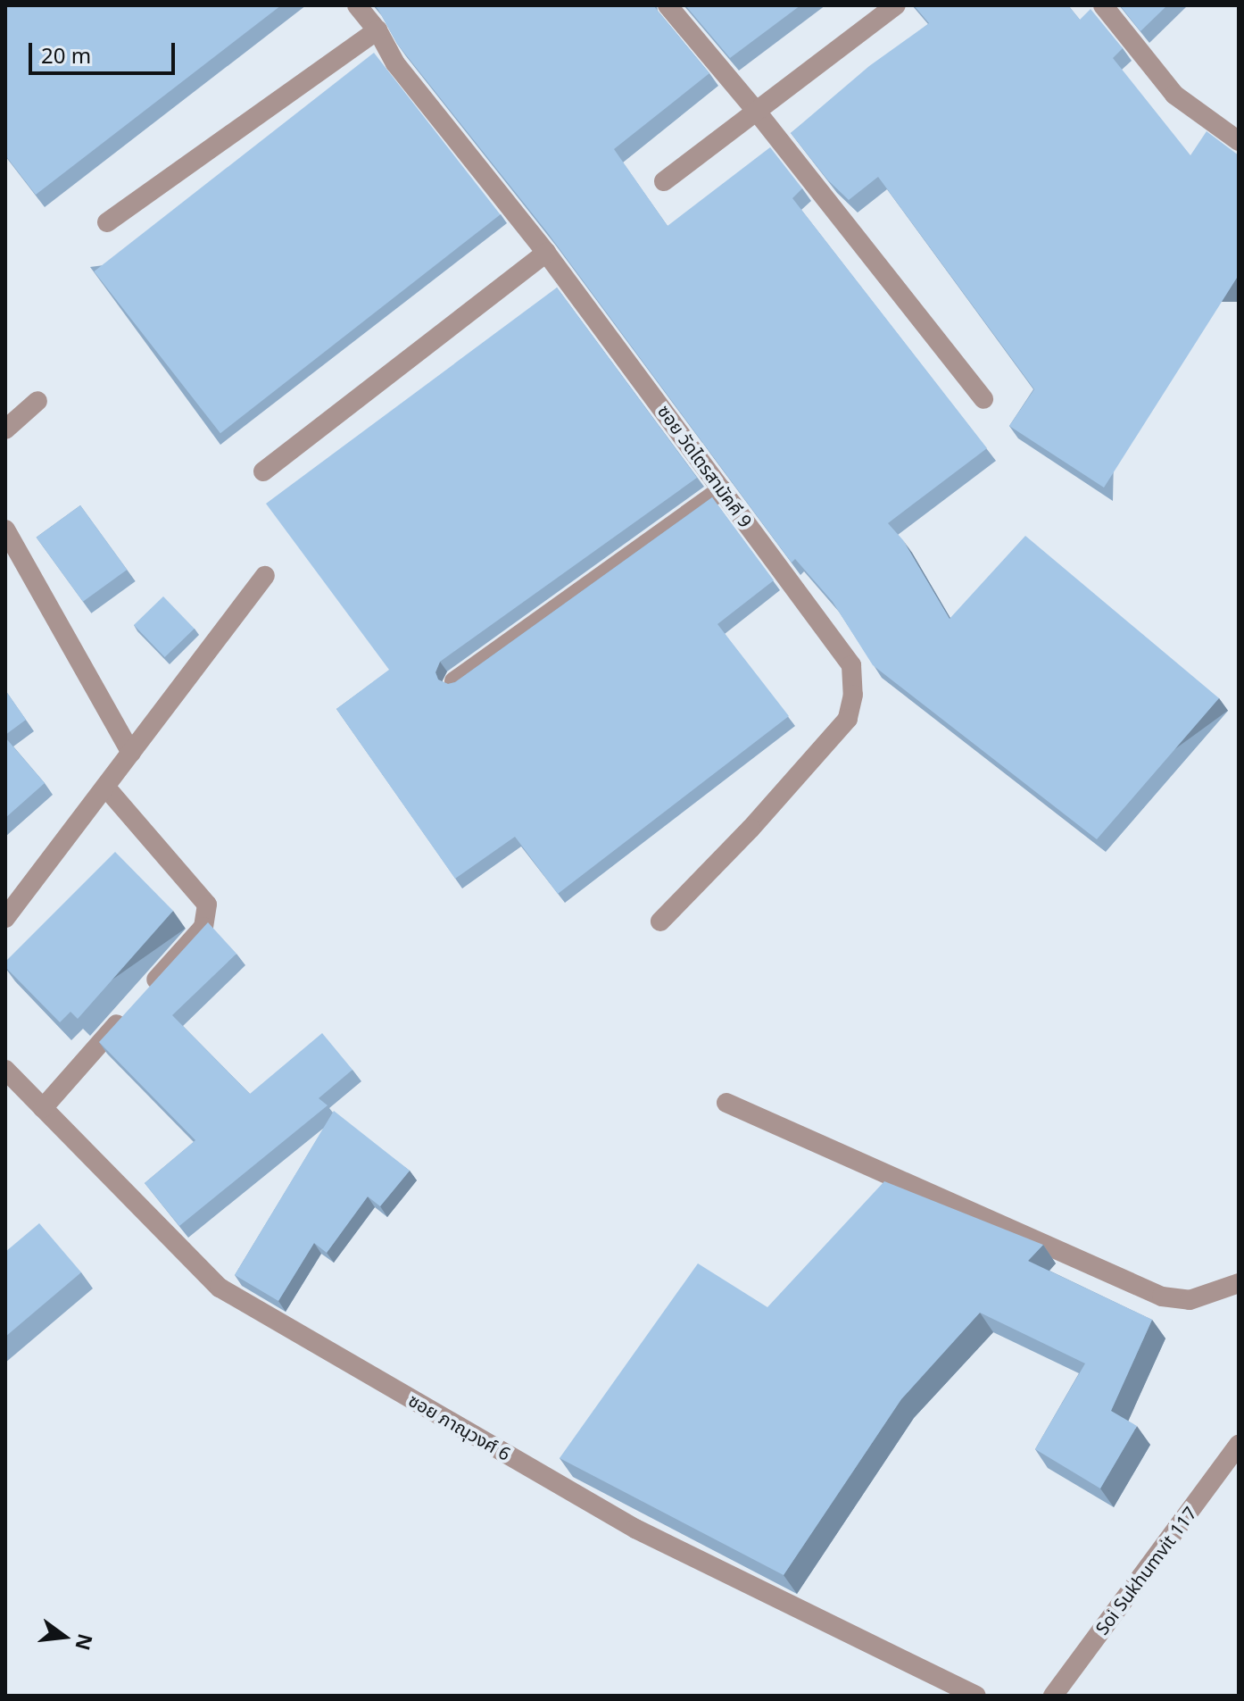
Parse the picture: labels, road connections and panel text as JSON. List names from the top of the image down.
{
  "streets": {
    "street": ["ซอย วัดไตรสามัคคี 9", "ซอย ภาณุวงศ์ 6", "Soi Sukhumvit 117"]
  },
  "scale_bar": "20 m",
  "north": "right"
}
